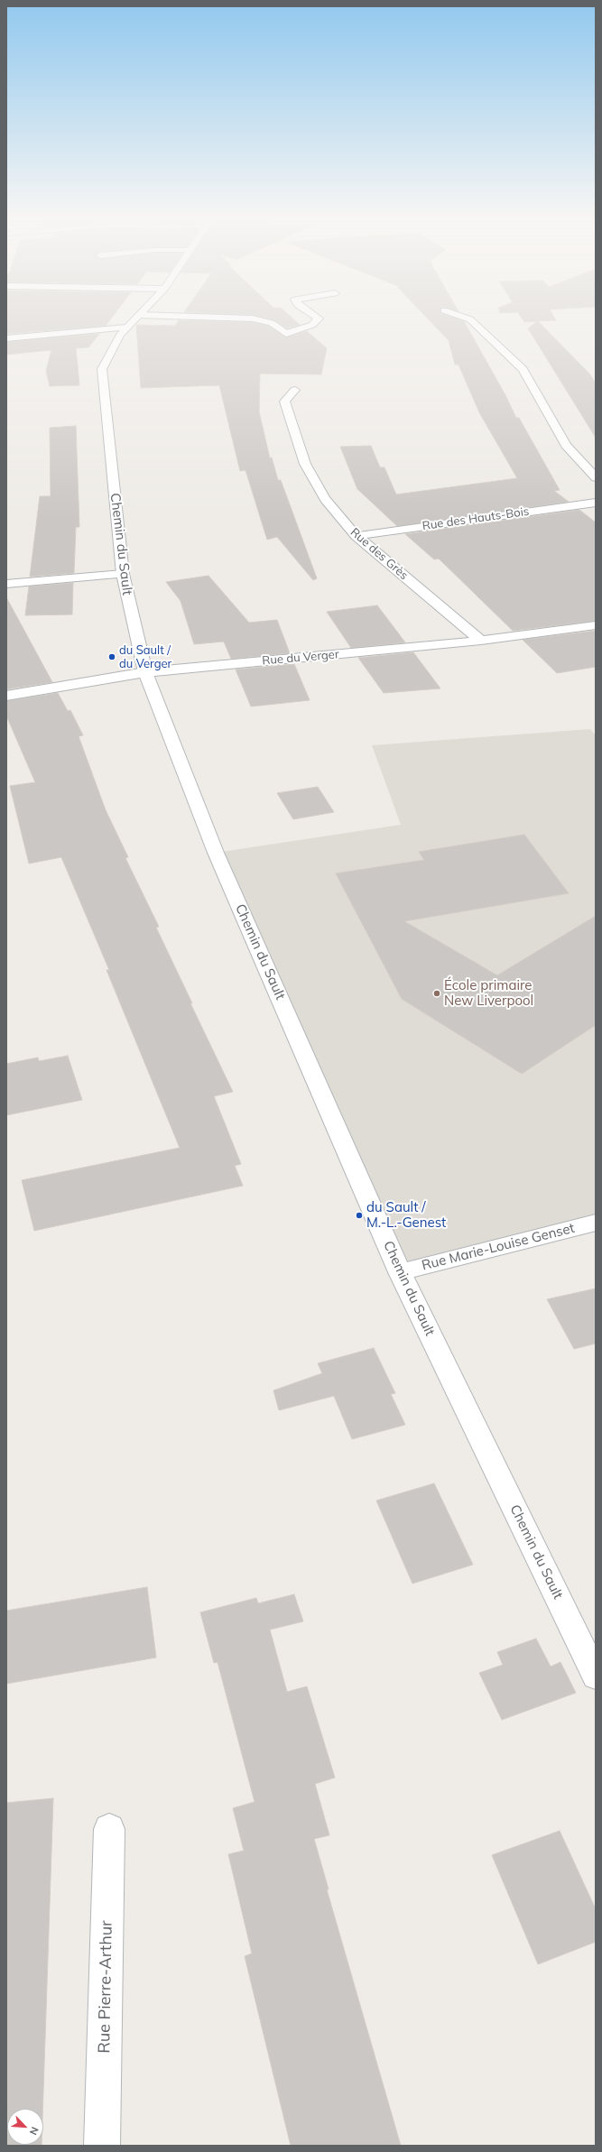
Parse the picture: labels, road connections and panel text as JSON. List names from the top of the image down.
{
  "streets": {
    "street": [
      "Rue des Hauts-Bois",
      "Chemin du Sault",
      "Rue des Grès",
      "Rue du Verger",
      "Rue Marie-Louise Genset",
      "Rue Pierre-Arthur"
    ]
  },
  "crossings": [
    ["Rue des Hauts-Bois", "Rue des Grès"],
    ["Chemin du Sault", "Rue du Verger"],
    ["Chemin du Sault", "Rue Marie-Louise Genset"],
    ["Rue des Grès", "Rue du Verger"]
  ],
  "places": ["du Sault / du Verger", "École primaire New Liverpool", "du Sault / M.-L.-Genest"],
  "north": "bottom right"
}
